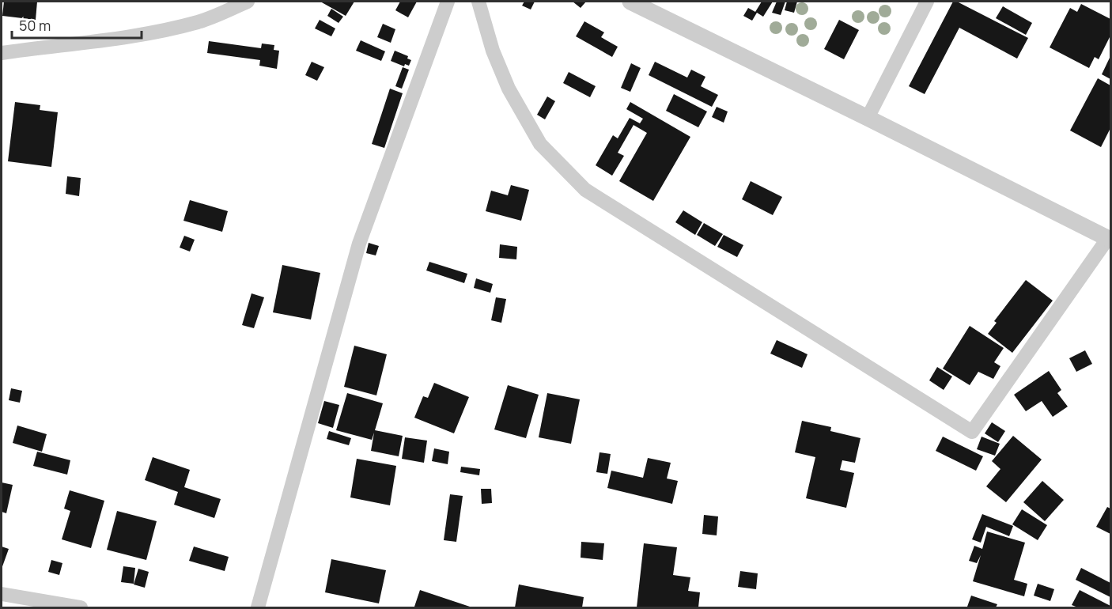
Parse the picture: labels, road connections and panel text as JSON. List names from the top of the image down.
{
  "scale_bar": "50 m"
}
